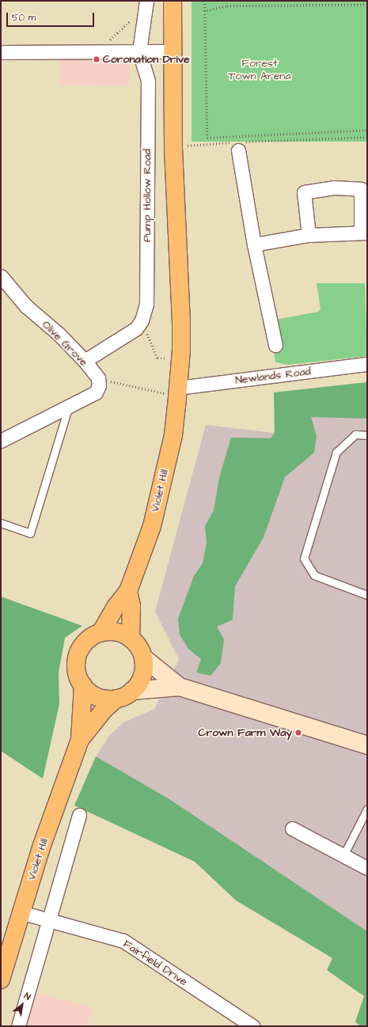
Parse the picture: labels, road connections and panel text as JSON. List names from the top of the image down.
{
  "streets": {
    "main road": ["Violet Hill"],
    "street": [
      "Pump Hollow Road",
      "Olive Grove",
      "Newlands Road",
      "Fairfield Drive"
    ]
  },
  "crossings": [
    ["Pump Hollow Road", "Olive Grove"],
    ["Newlands Road", "Violet Hill"],
    ["Violet Hill", "Fairfield Drive"]
  ],
  "parks": ["Forest Town Arena"],
  "places": ["Coronation Drive", "Crown Farm Way"],
  "scale_bar": "50 m",
  "north": "top right"
}
